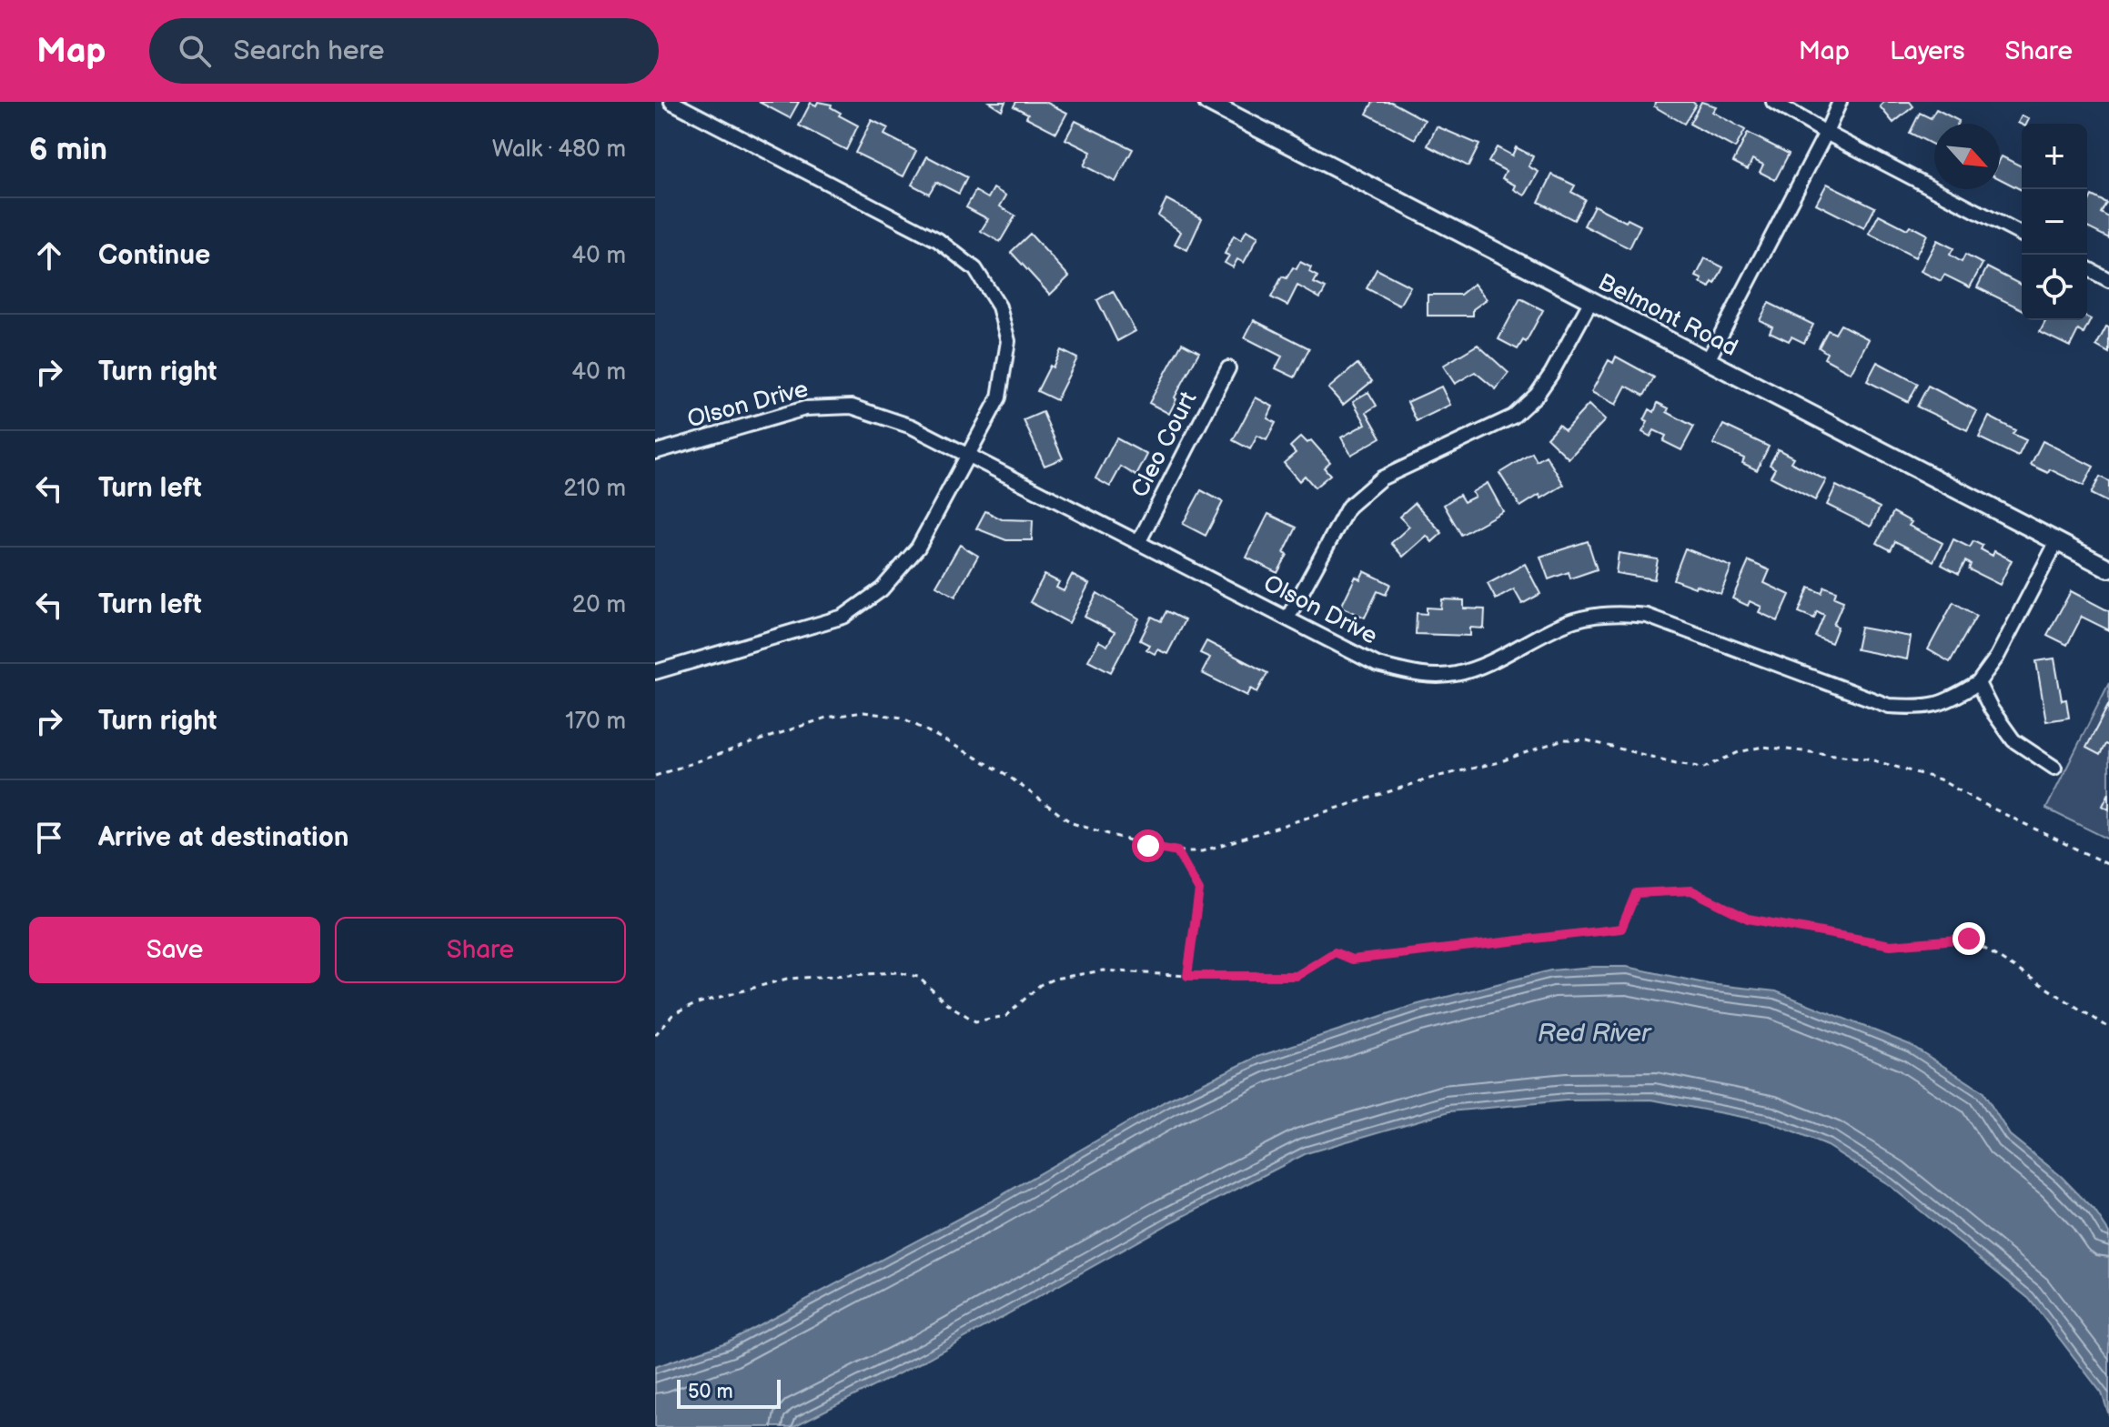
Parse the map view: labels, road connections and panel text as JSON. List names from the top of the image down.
{
  "streets": {
    "street": ["Belmont Road", "Olson Drive", "Cleo Court"]
  },
  "crossings": [
    ["Olson Drive", "Cleo Court"]
  ],
  "water": ["Red River"],
  "scale_bar": "50 m",
  "north": "bottom right",
  "page": {
    "header": "Map",
    "search": "Search here",
    "nav": ["Map", "Layers", "Share"],
    "heading": ["6 min", "Walk · 480 m"],
    "map_buttons": ["+", "−"],
    "list": [
      ["Continue", "40 m"],
      ["Turn right", "40 m"],
      ["Turn left", "210 m"],
      ["Turn left", "20 m"],
      ["Turn right", "170 m"],
      "Arrive at destination"
    ],
    "buttons": ["Save", "Share"],
    "scale": "50 m"
  }
}
